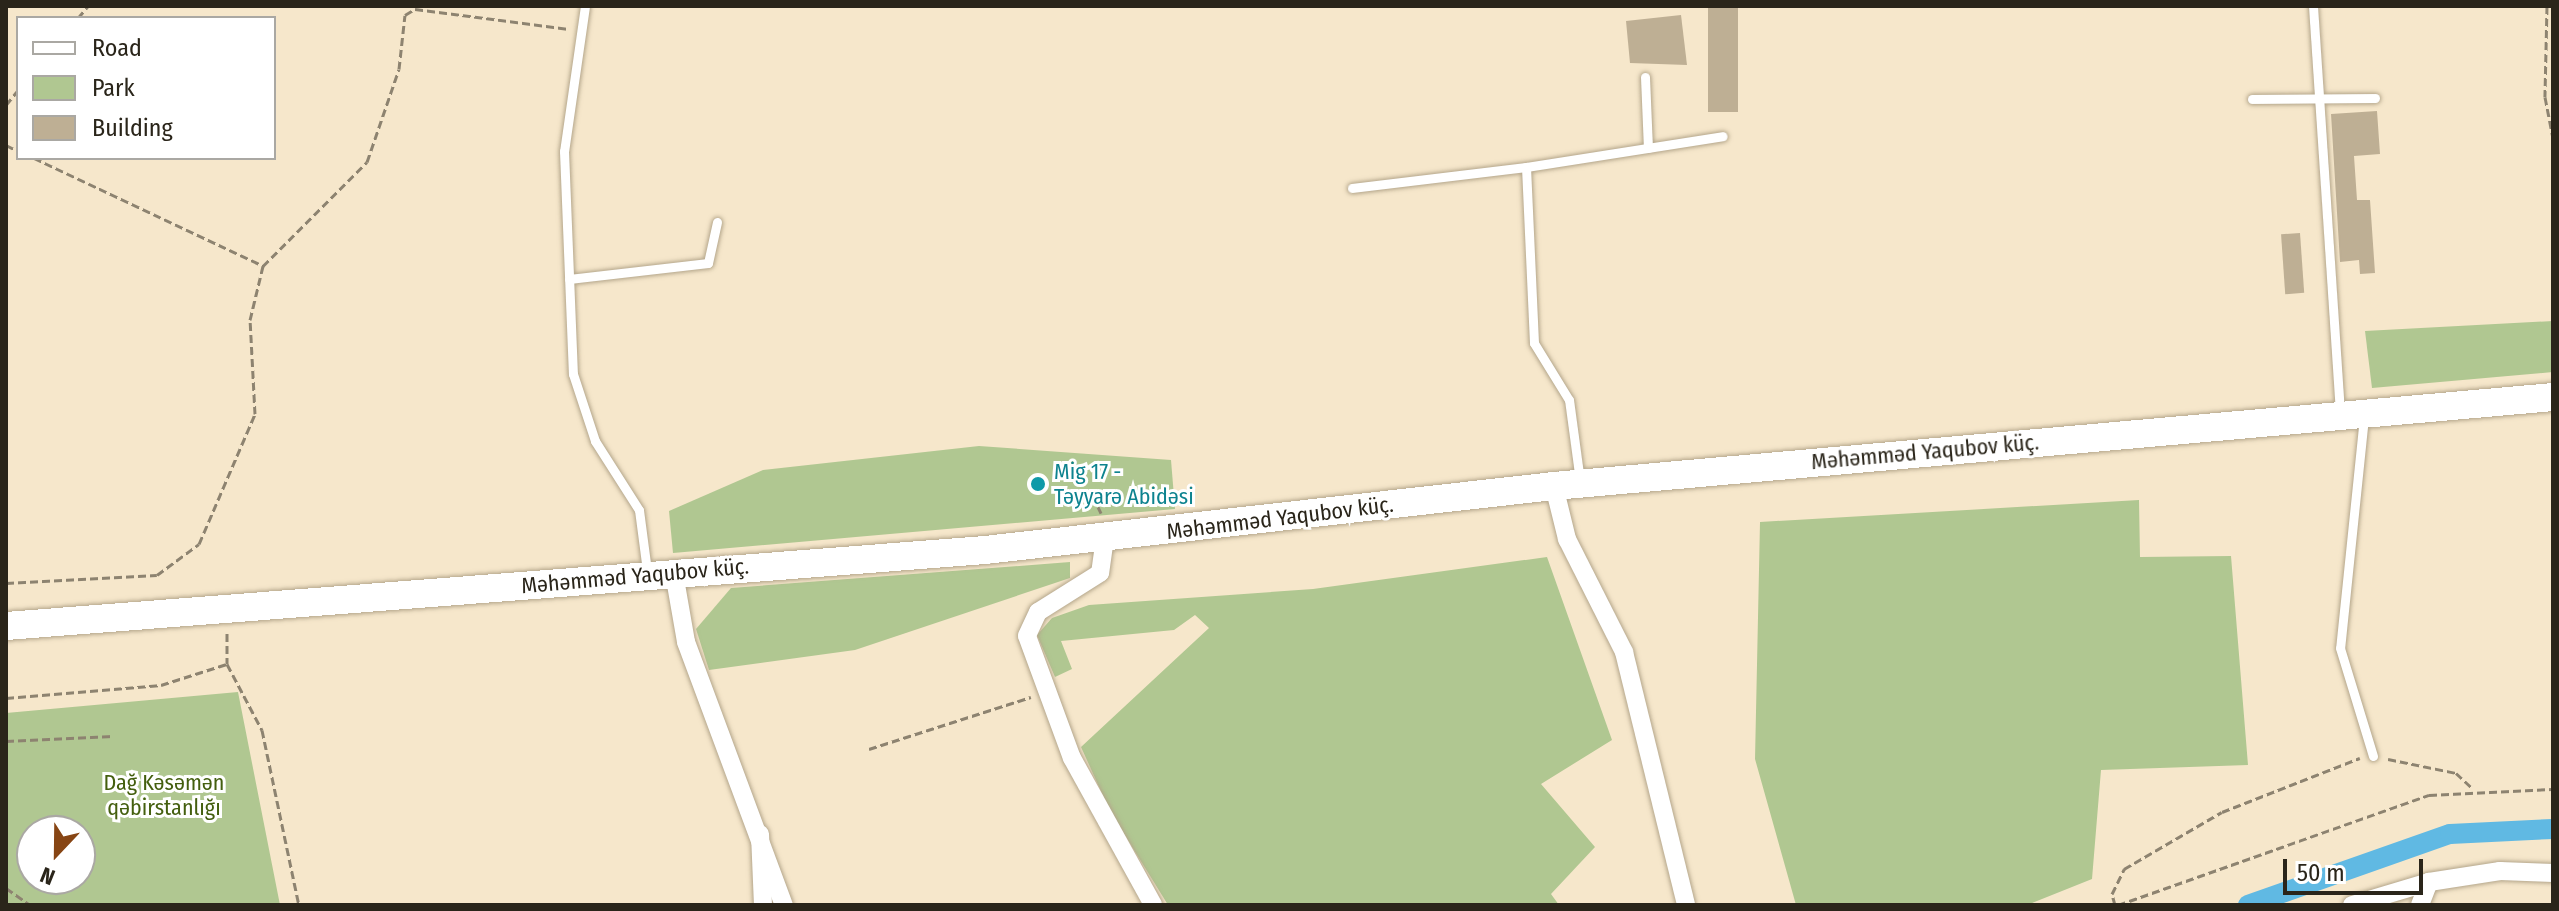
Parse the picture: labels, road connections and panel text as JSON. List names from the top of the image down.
{
  "streets": {
    "main road": ["Məhəmməd Yaqubov küç."]
  },
  "parks": ["Dağ Kəsəmən qəbirstanlığı"],
  "places": ["Mig 17 - Təyyarə Abidəsi"],
  "legend": ["Road", "Park", "Building"],
  "scale_bar": "50 m",
  "north": "bottom"
}
